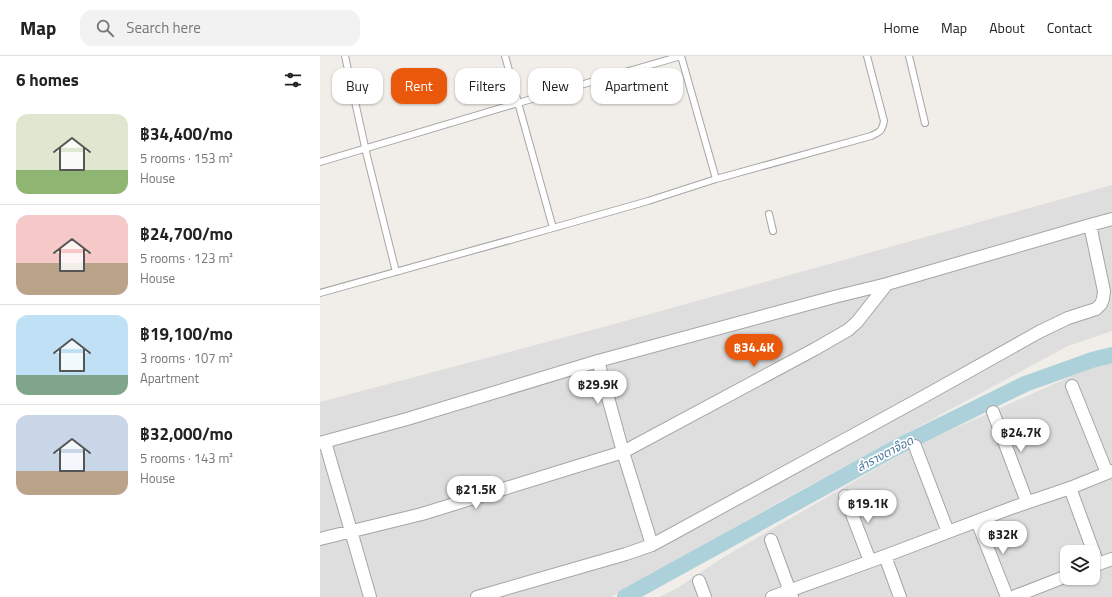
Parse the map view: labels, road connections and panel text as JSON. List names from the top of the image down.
{
  "water": ["ลำรางตาจ๊อด"],
  "page": {
    "header": "Map",
    "search": "Search here",
    "nav": [
      "Home",
      "Map",
      "About",
      "Contact"
    ],
    "heading": "6 homes",
    "chip": [
      "Buy",
      "Rent",
      "Filters",
      "New",
      "Apartment"
    ],
    "list": [
      {
        "name": "฿34,400/mo",
        "note": "5 rooms · 153 m² · House"
      },
      {
        "name": "฿24,700/mo",
        "note": "5 rooms · 123 m² · House"
      },
      {
        "name": "฿19,100/mo",
        "note": "3 rooms · 107 m² · Apartment"
      },
      {
        "name": "฿32,000/mo",
        "note": "5 rooms · 143 m² · House"
      }
    ],
    "price": [
      "฿34.4K",
      "฿29.9K",
      "฿24.7K",
      "฿21.5K",
      "฿19.1K",
      "฿32K"
    ]
  }
}
